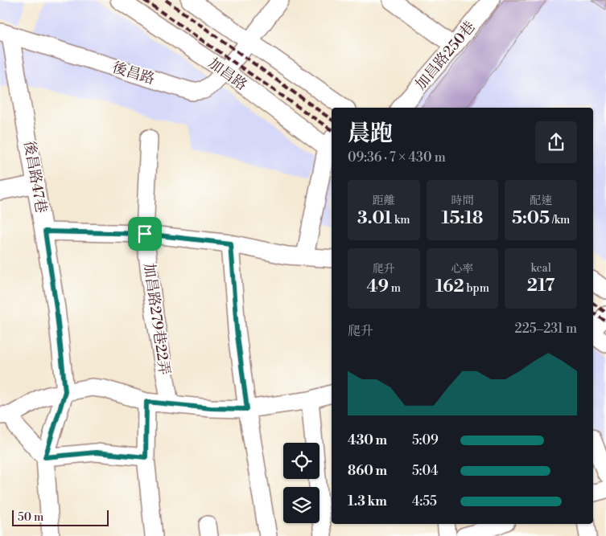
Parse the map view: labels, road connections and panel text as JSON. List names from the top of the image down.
{
  "streets": {
    "street": [
      "加昌路250巷",
      "後昌路",
      "加昌路",
      "後昌路47巷",
      "加昌路279巷22弄"
    ]
  },
  "crossings": [
    ["後昌路", "加昌路"],
    ["後昌路", "後昌路47巷"]
  ],
  "scale_bar": "50 m",
  "page": {
    "heading": ["晨跑", "09:36 · 7 × 430 m"],
    "stats": [
      ["距離", "3.01 km"],
      ["時間", "15:18"],
      ["配速", "5:05 /km"],
      ["爬升", "49 m"],
      ["心率", "162 bpm"],
      ["kcal", "217"]
    ],
    "chart": ["爬升", "225–231 m"],
    "list": [
      {
        "name": "430 m",
        "note": "5:09"
      },
      {
        "name": "860 m",
        "note": "5:04"
      },
      {
        "name": "1.3 km",
        "note": "4:55"
      }
    ],
    "scale": "50 m"
  }
}
